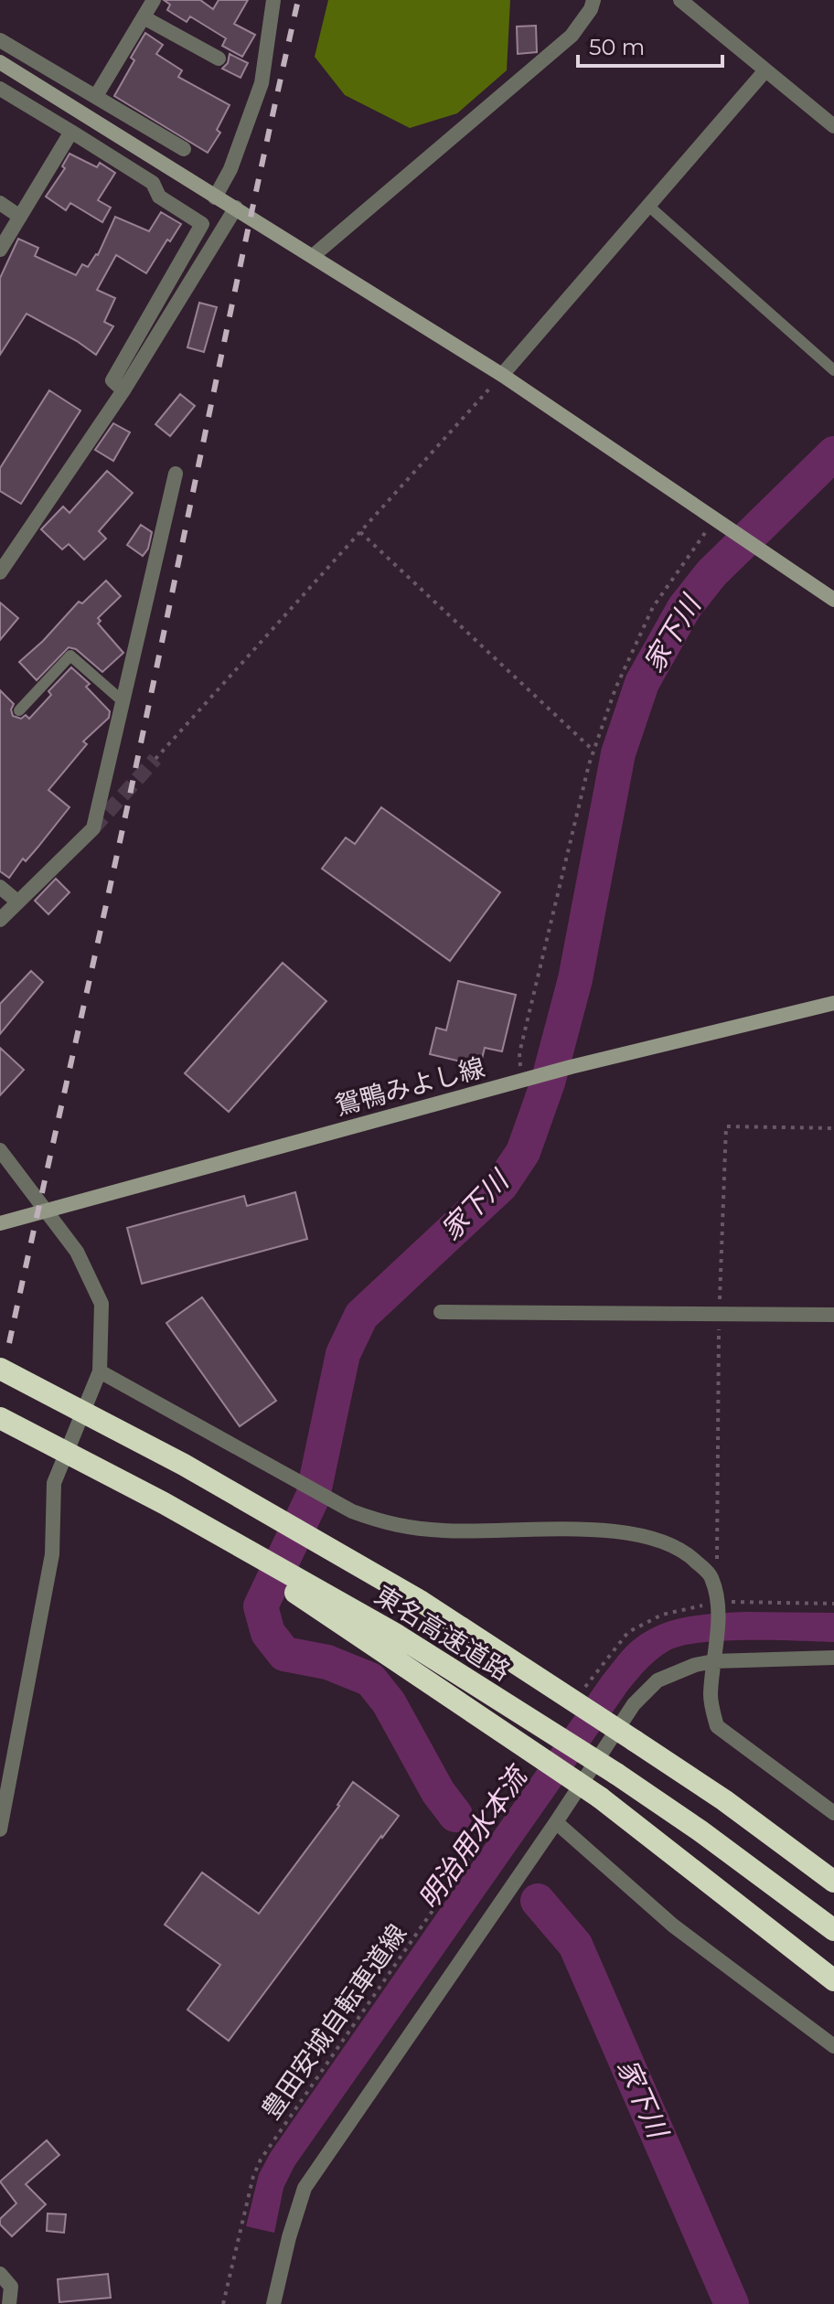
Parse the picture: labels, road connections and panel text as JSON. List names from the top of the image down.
{
  "streets": {
    "highway": ["東名高速道路"],
    "street": ["鴛鴨みよし線"],
    "path": ["豊田安城自転車道線"]
  },
  "water": ["家下川", "明治用水本流"],
  "scale_bar": "50 m"
}
